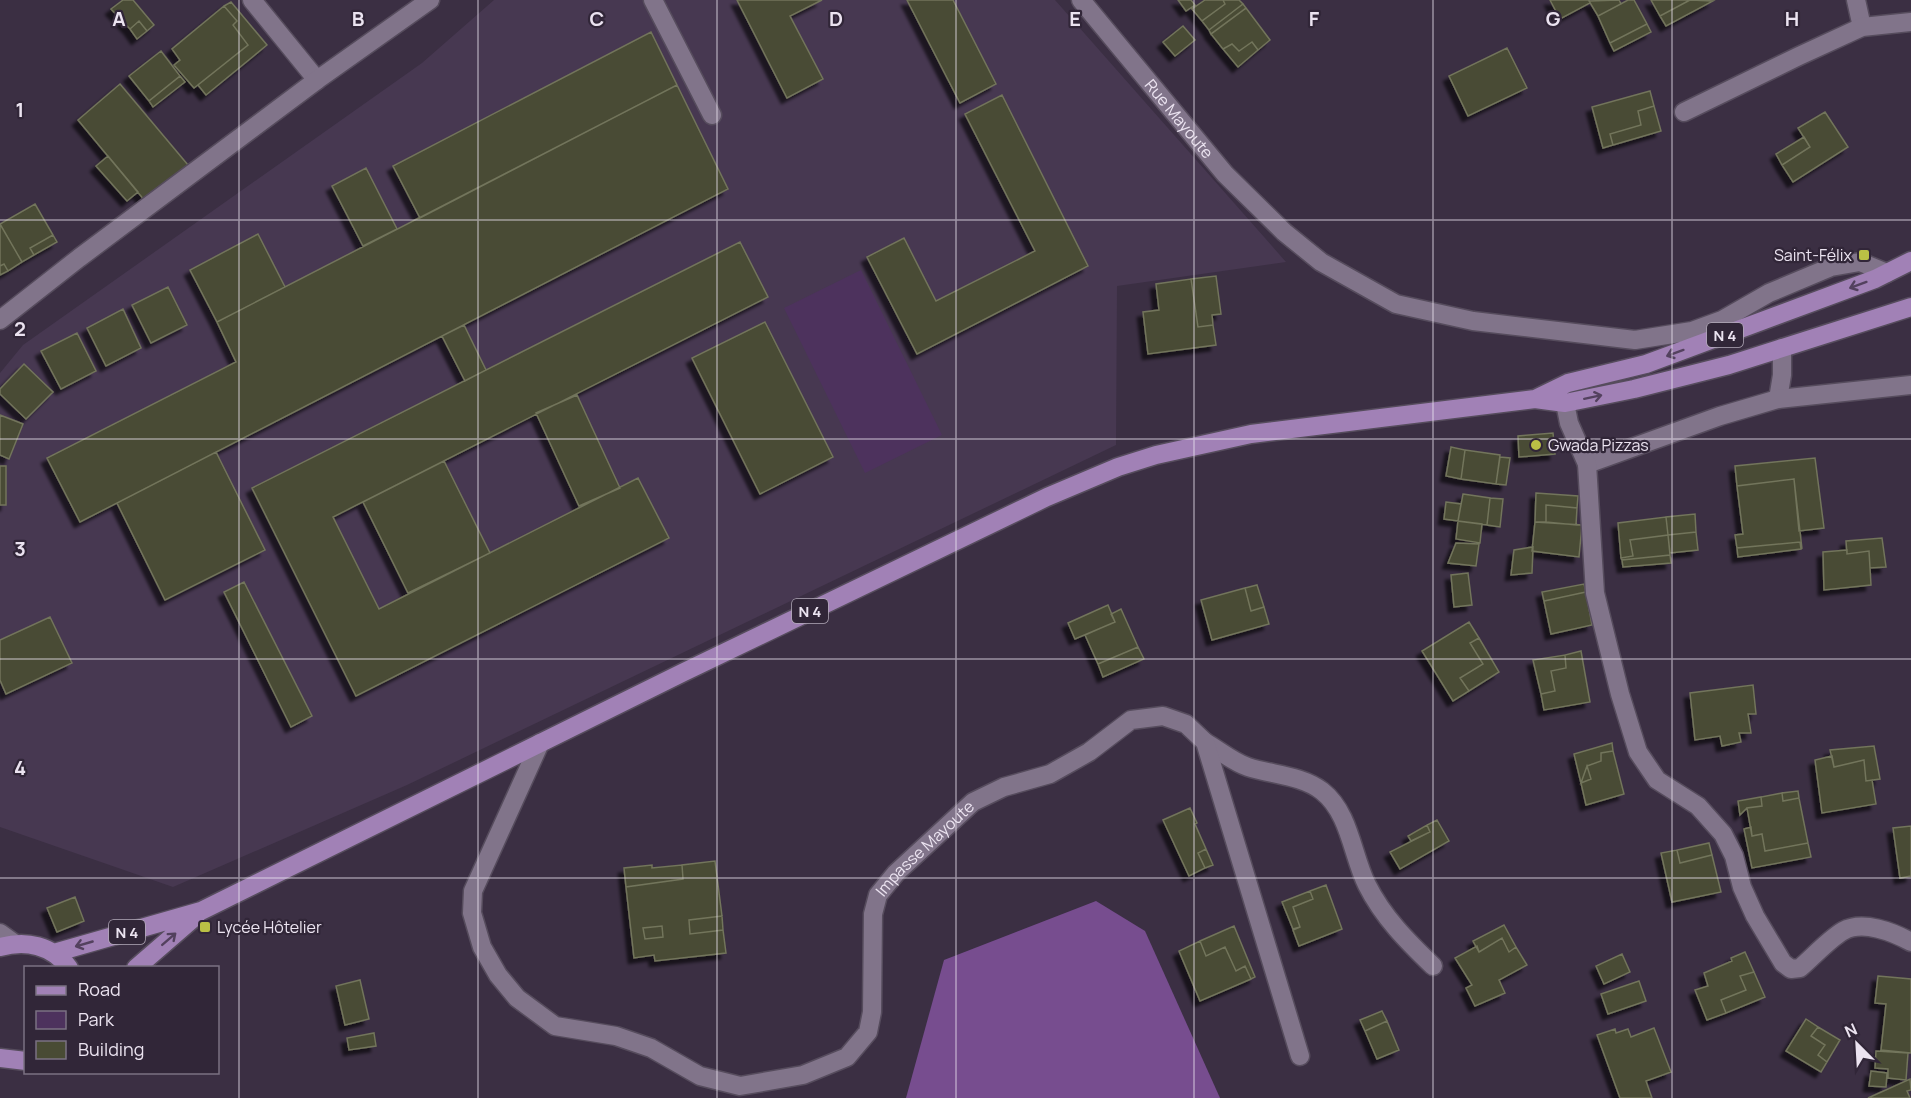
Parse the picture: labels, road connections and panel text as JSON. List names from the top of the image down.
{
  "streets": {
    "main road": ["N 4"],
    "street": ["Rue Mayoute", "Impasse Mayoute"]
  },
  "crossings": [
    ["Rue Mayoute", "N 4"],
    ["N 4", "Impasse Mayoute"]
  ],
  "places": {
    "transit": ["Saint-Félix", "Lycée Hôtelier"],
    "other": ["Gwada Pizzas"]
  },
  "legend": ["Road", "Park", "Building"],
  "north": "top left",
  "grid": {
    "columns": [
      "A",
      "B",
      "C",
      "D",
      "E",
      "F",
      "G",
      "H"
    ],
    "rows": [
      "1",
      "2",
      "3",
      "4"
    ]
  }
}
